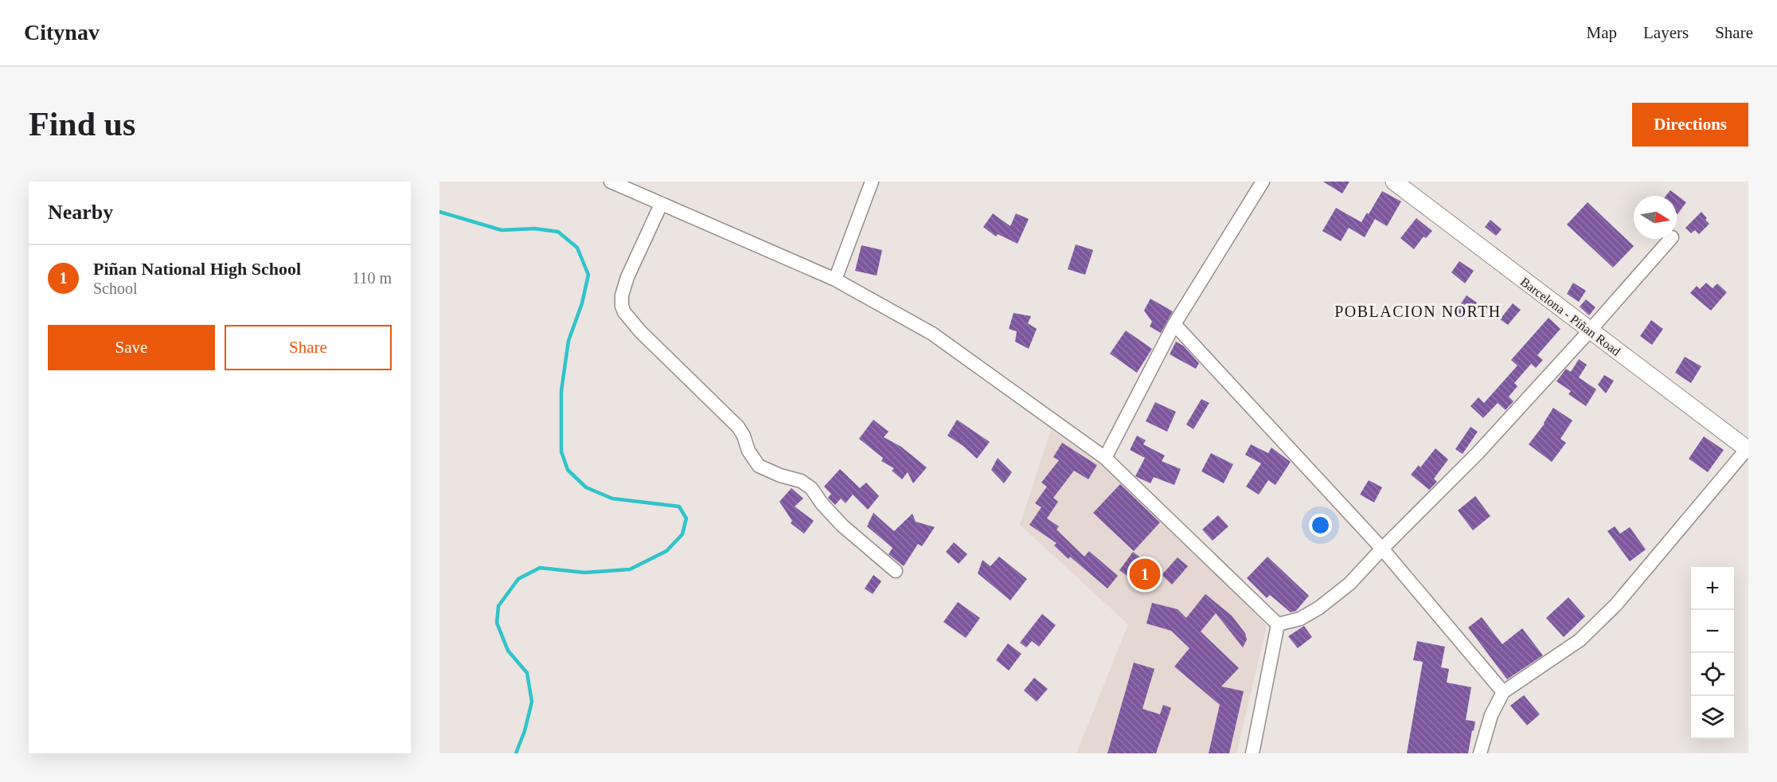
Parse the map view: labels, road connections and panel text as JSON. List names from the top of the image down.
{
  "streets": {
    "main road": ["Barcelona - Piñan Road"]
  },
  "districts": ["POBLACION NORTH"],
  "north": "right",
  "page": {
    "header": "Citynav",
    "nav": ["Map", "Layers", "Share"],
    "buttons": [
      "Directions",
      ["Save", "Share"]
    ],
    "title": "Find us",
    "heading": "Nearby",
    "list": [
      {
        "mark": "1",
        "name": "Piñan National High School",
        "note": "School",
        "value": "110 m"
      }
    ],
    "pins": "1",
    "map_buttons": ["+", "−"]
  }
}
